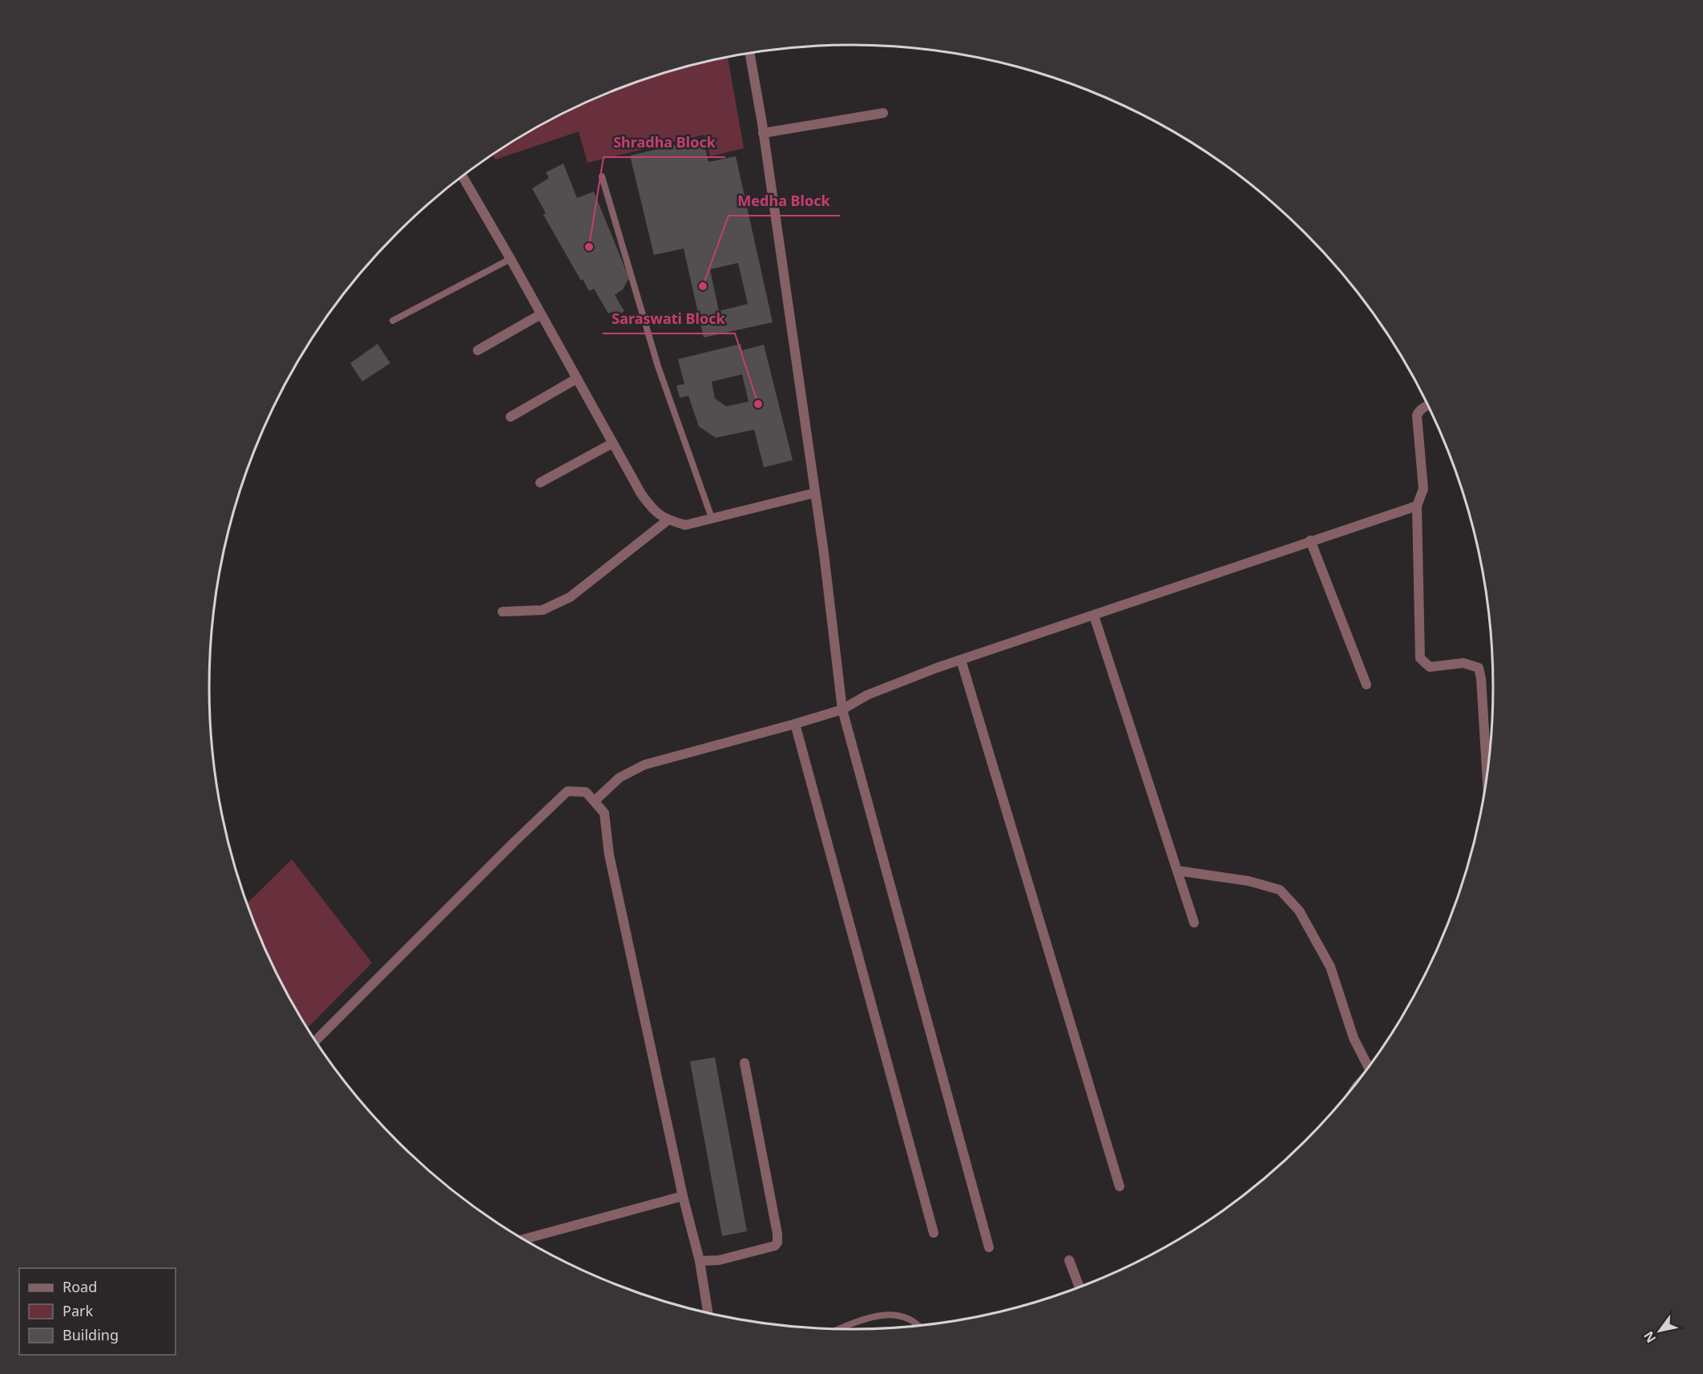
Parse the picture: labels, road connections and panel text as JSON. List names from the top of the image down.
{
  "places": ["Shradha Block", "Medha Block", "Saraswati Block"],
  "legend": ["Road", "Park", "Building"],
  "north": "bottom left"
}
